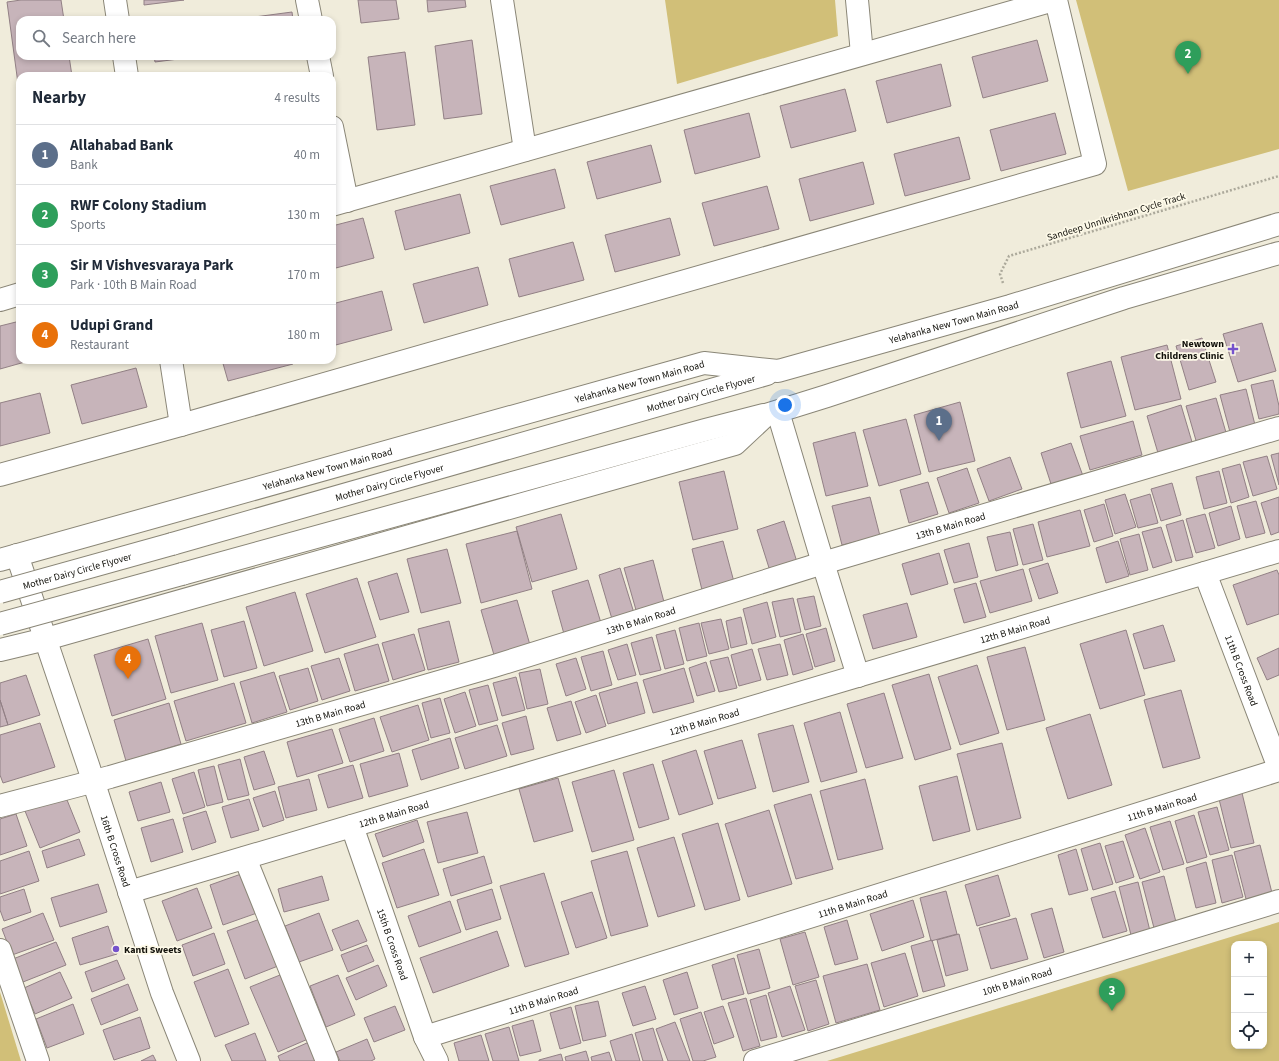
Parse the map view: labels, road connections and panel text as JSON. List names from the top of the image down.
{
  "streets": {
    "street": [
      "Yelahanka New Town Main Road",
      "Mother Dairy Circle Flyover",
      "13th B Main Road",
      "12th B Main Road",
      "11th B Cross Road",
      "11th B Main Road",
      "16th B Cross Road",
      "15th B Cross Road",
      "10th B Main Road"
    ],
    "path": ["Sandeep Unnikrishnan Cycle Track"]
  },
  "crossings": [
    ["Sandeep Unnikrishnan Cycle Track", "Yelahanka New Town Main Road"],
    ["Yelahanka New Town Main Road", "Mother Dairy Circle Flyover"],
    ["Yelahanka New Town Main Road", "16th B Cross Road"],
    ["13th B Main Road", "16th B Cross Road"],
    ["12th B Main Road", "11th B Cross Road"],
    ["12th B Main Road", "16th B Cross Road"],
    ["12th B Main Road", "15th B Cross Road"],
    ["11th B Cross Road", "11th B Main Road"],
    ["11th B Main Road", "15th B Cross Road"]
  ],
  "places": {
    "health": ["Newtown Childrens Clinic"],
    "other": ["Kanti Sweets"]
  },
  "page": {
    "search": "Search here",
    "pins": [
      "2",
      "1",
      "4",
      "3"
    ],
    "heading": ["Nearby", "4 results"],
    "list": [
      {
        "mark": "1",
        "name": "Allahabad Bank",
        "note": "Bank",
        "value": "40 m"
      },
      {
        "mark": "2",
        "name": "RWF Colony Stadium",
        "note": "Sports",
        "value": "130 m"
      },
      {
        "mark": "3",
        "name": "Sir M Vishvesvaraya Park",
        "note": "Park · 10th B Main Road",
        "value": "170 m"
      },
      {
        "mark": "4",
        "name": "Udupi Grand",
        "note": "Restaurant",
        "value": "180 m"
      }
    ],
    "map_buttons": ["+", "−"]
  }
}
